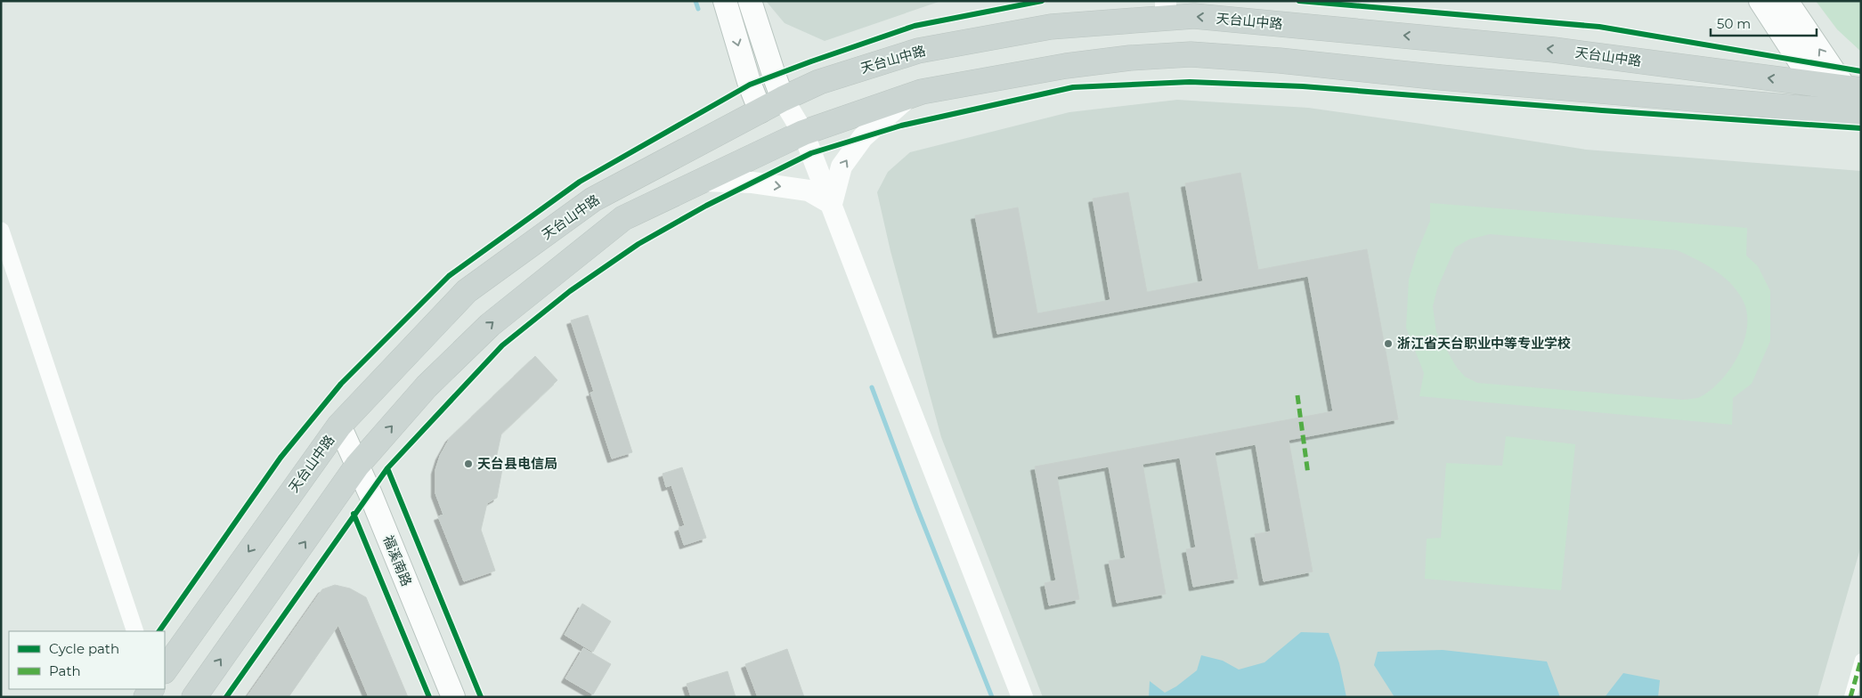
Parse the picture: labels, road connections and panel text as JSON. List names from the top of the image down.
{
  "streets": {
    "main road": ["天台山中路", "福溪南路"]
  },
  "crossings": [
    ["天台山中路", "福溪南路"]
  ],
  "places": ["浙江省天台职业中等专业学校", "天台县电信局"],
  "legend": ["Cycle path", "Path"],
  "scale_bar": "50 m"
}
